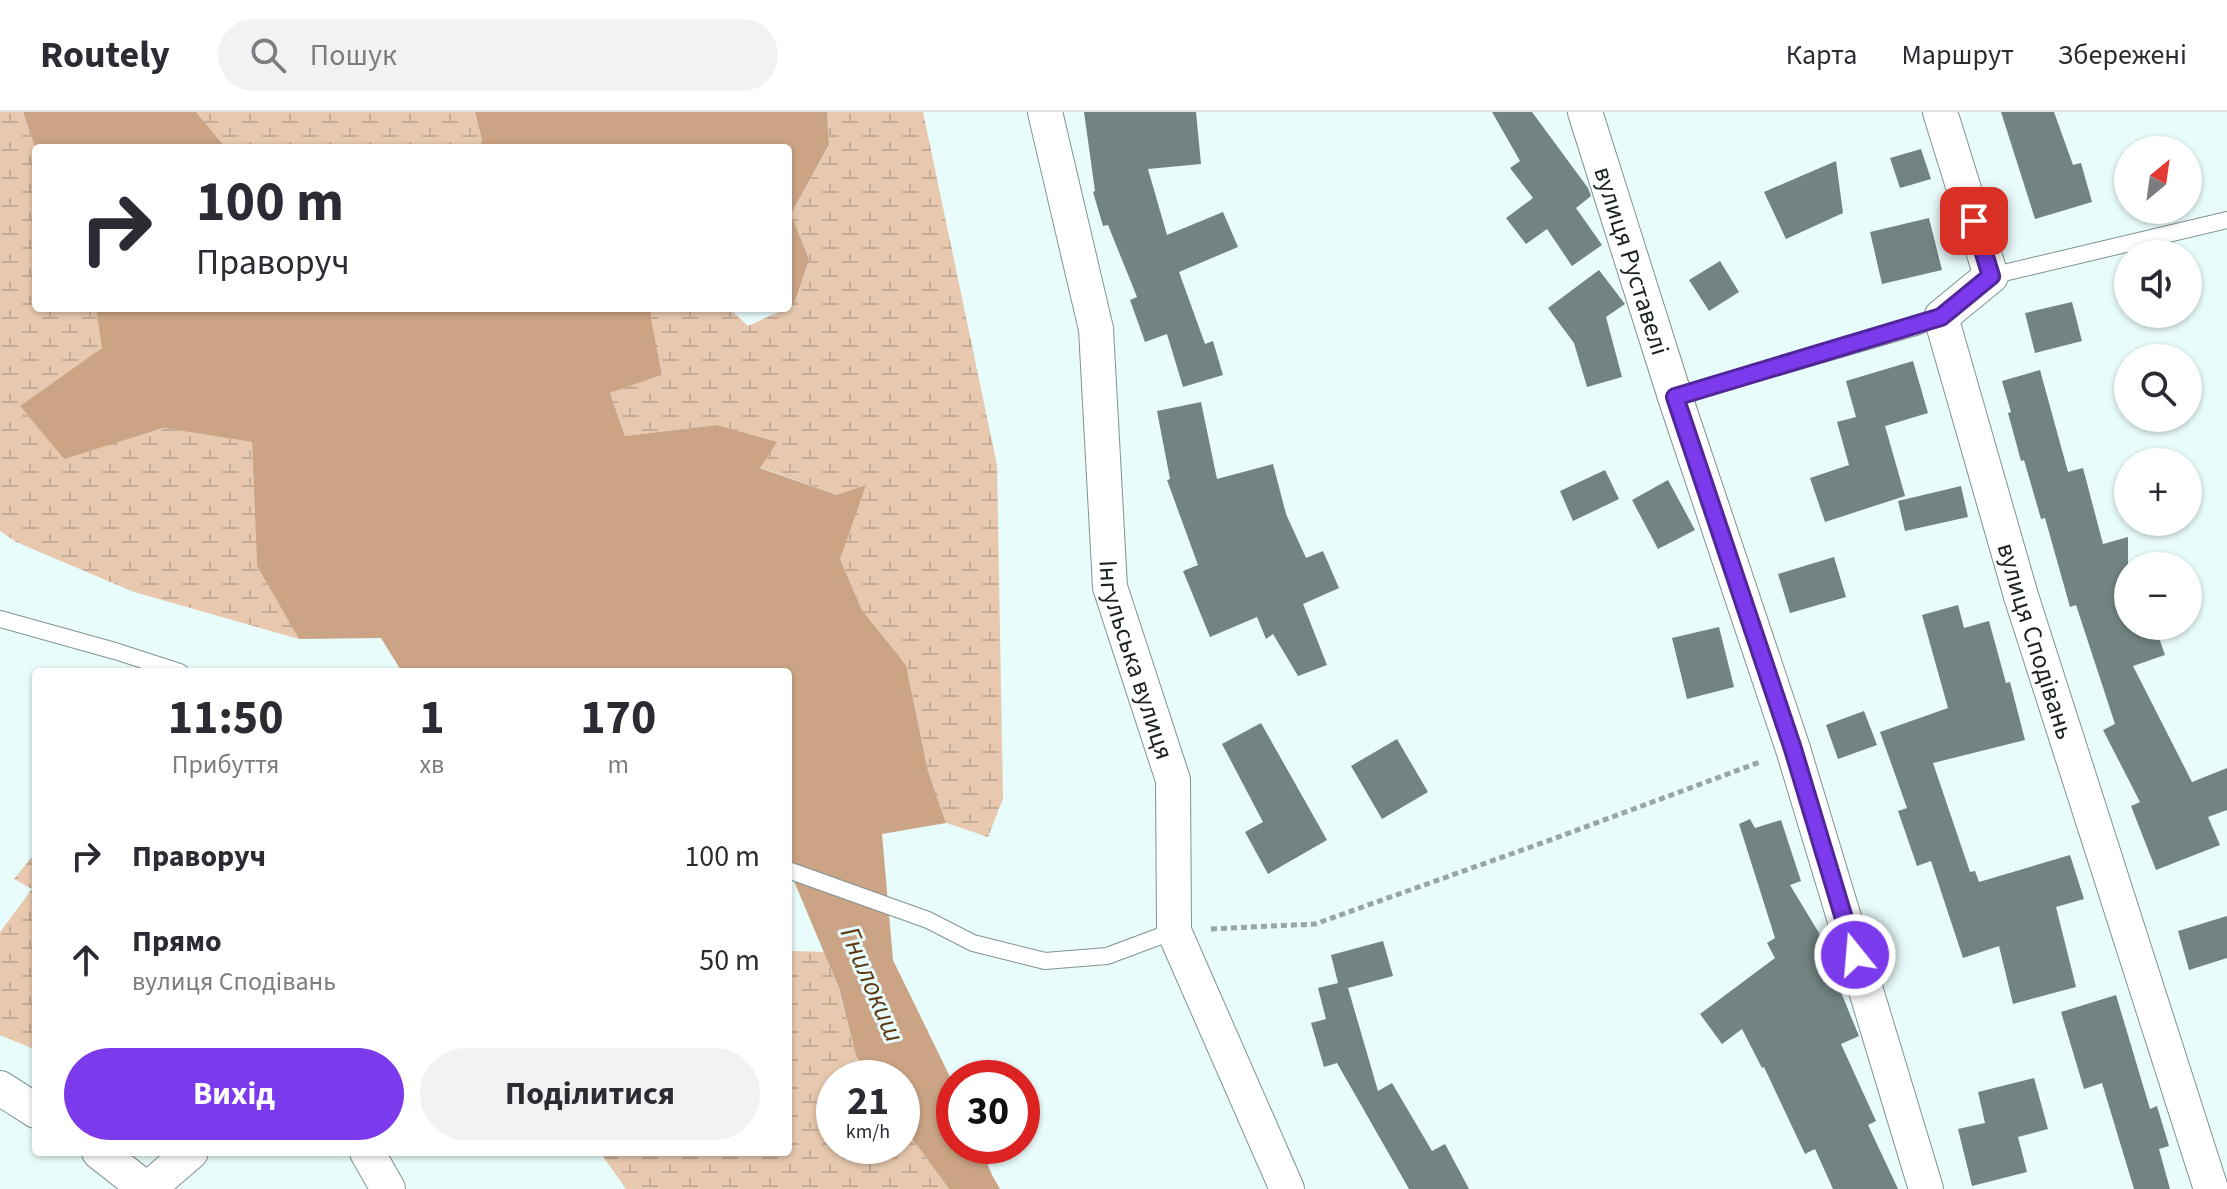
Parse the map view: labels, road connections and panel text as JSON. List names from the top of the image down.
{
  "streets": {
    "street": ["вулиця Руставелі", "вулиця Сподівань", "Інгульська вулиця"]
  },
  "water": ["Гнилокиш"],
  "north": "top right",
  "page": {
    "header": "Routely",
    "search": "Пошук",
    "nav": ["Карта", "Маршрут", "Збережені"],
    "map_buttons": ["+", "−"],
    "turn": ["100 m", "Праворуч"],
    "eta": [
      "11:50",
      "Прибуття",
      "1",
      "хв",
      "170",
      "m"
    ],
    "list": [
      {
        "name": "Праворуч",
        "value": "100 m"
      },
      {
        "name": "Прямо",
        "note": "вулиця Сподівань",
        "value": "50 m"
      }
    ],
    "buttons": ["Вихід", "Поділитися"],
    "speed": "21 km/h",
    "limit": "30"
  }
}
